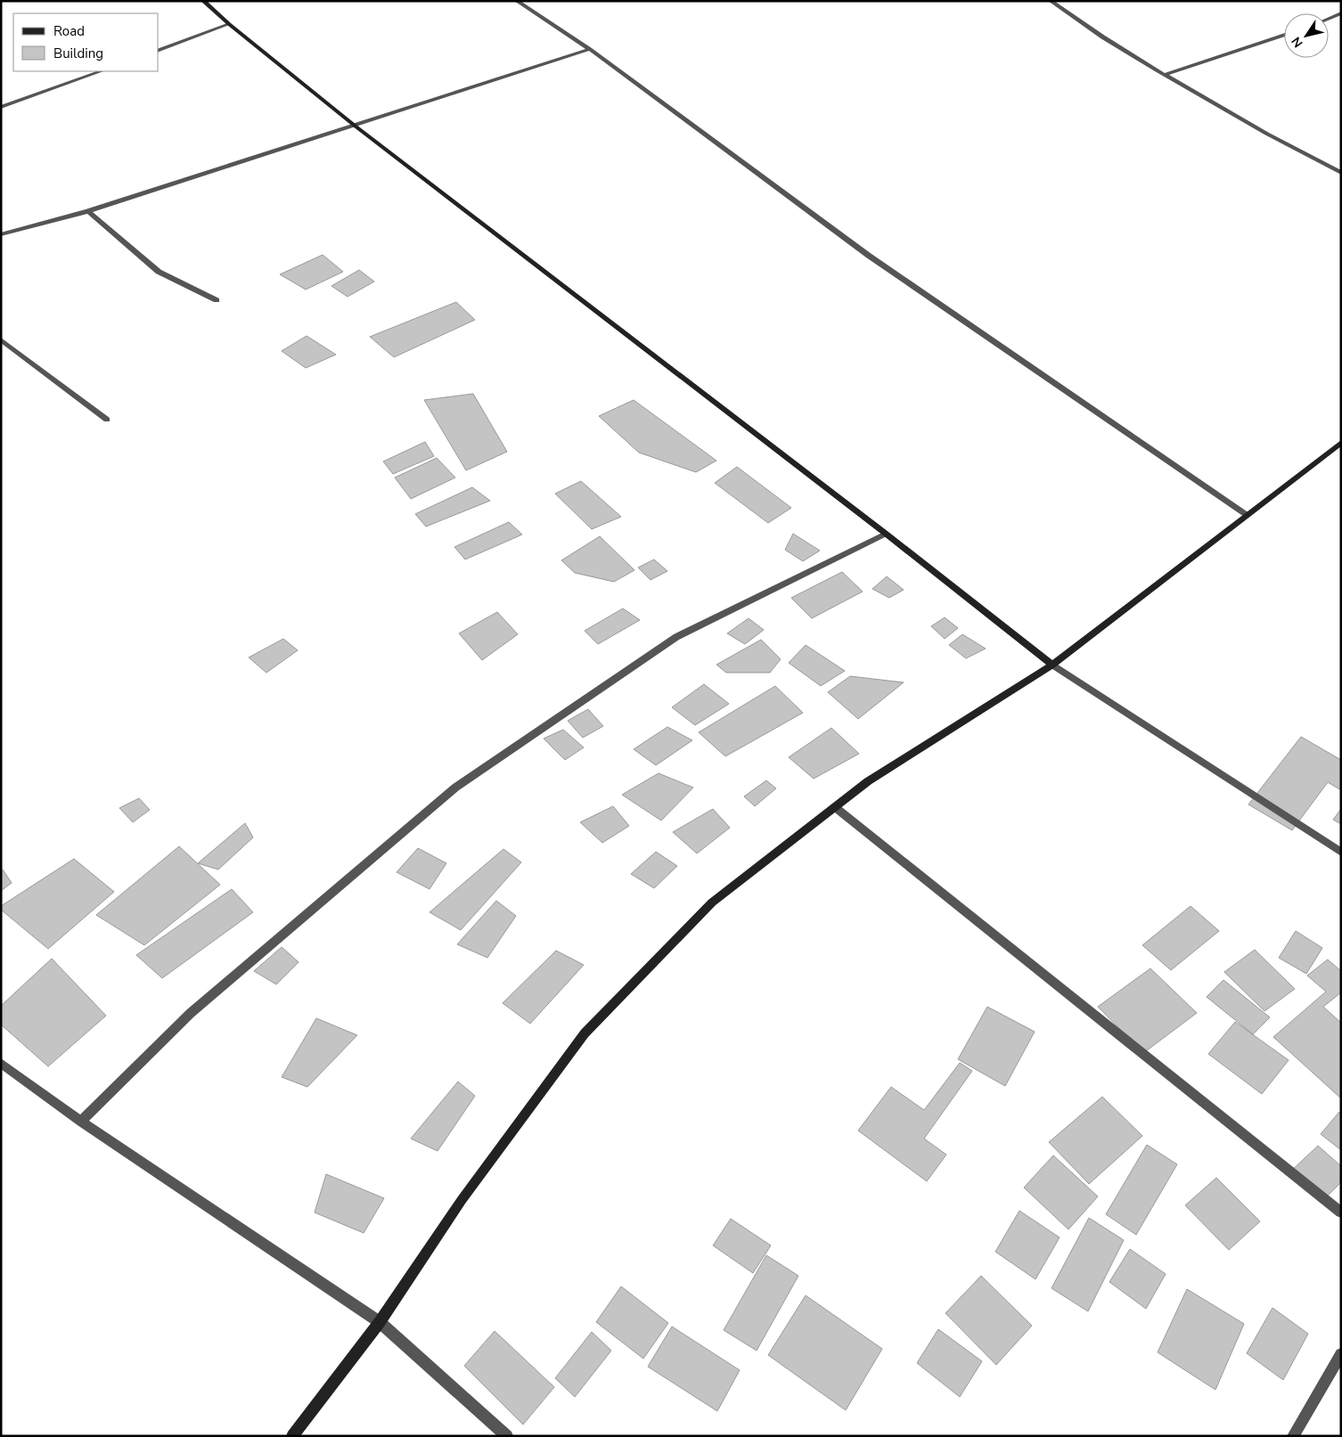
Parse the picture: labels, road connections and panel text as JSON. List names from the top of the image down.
{
  "legend": ["Road", "Building"],
  "north": "bottom left"
}
